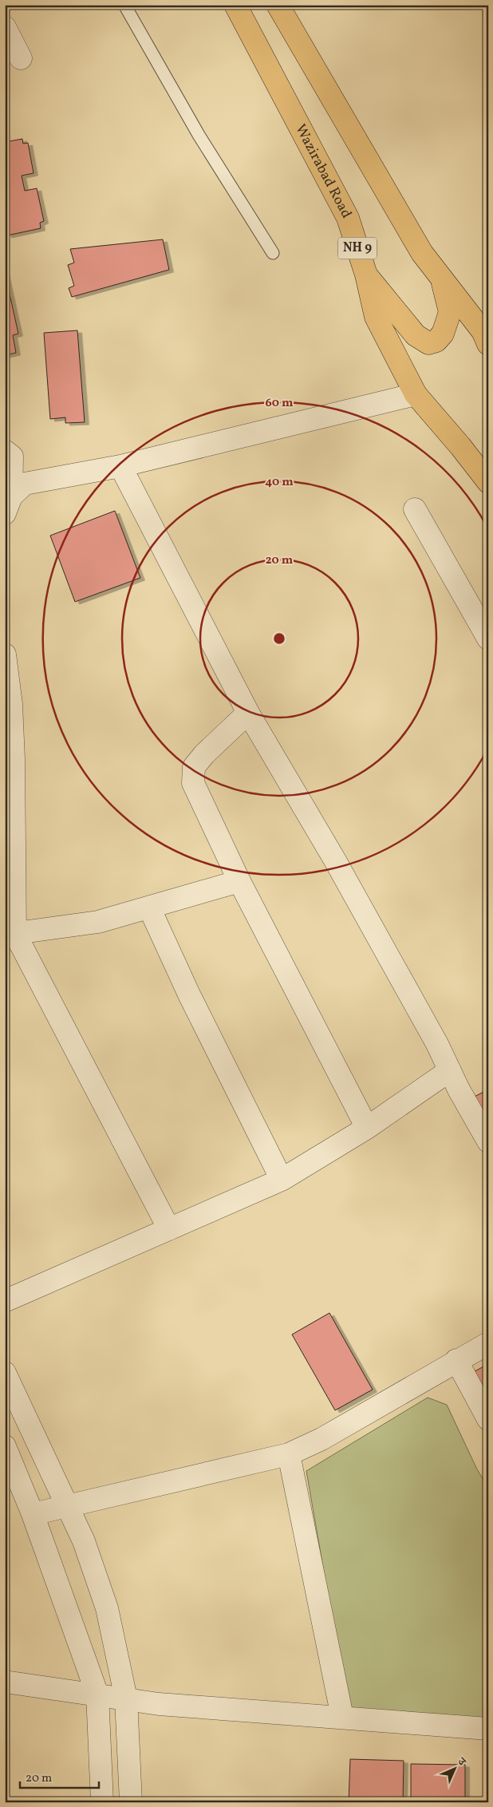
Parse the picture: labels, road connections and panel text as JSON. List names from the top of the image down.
{
  "streets": {
    "highway": ["Wazirabad Road", "NH 9"]
  },
  "scale_bar": "20 m",
  "north": "top right",
  "rings": ["60 m", "40 m", "20 m"]
}
